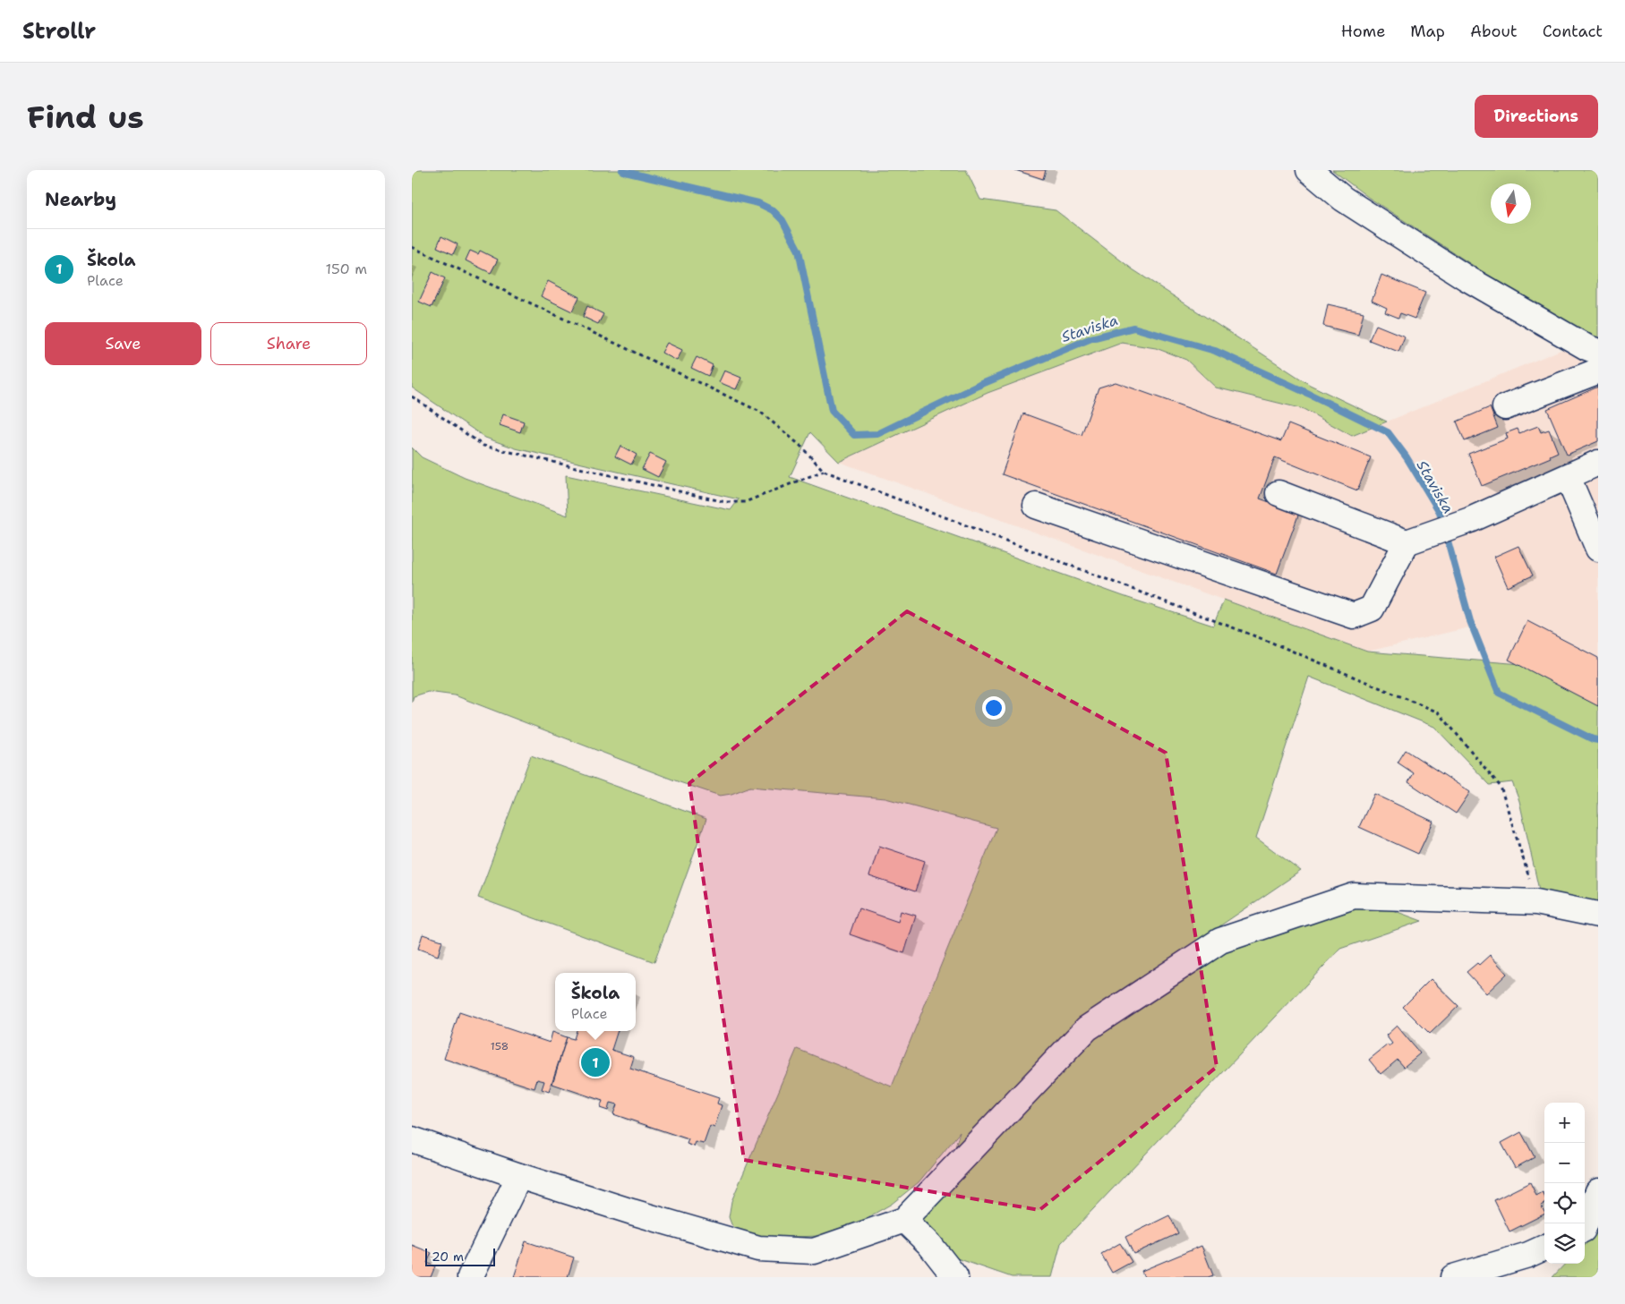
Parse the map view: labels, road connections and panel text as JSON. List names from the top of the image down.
{
  "water": ["Staviska"],
  "house_numbers": ["158"],
  "scale_bar": "20 m",
  "north": "bottom",
  "page": {
    "header": "Strollr",
    "nav": [
      "Home",
      "Map",
      "About",
      "Contact"
    ],
    "buttons": [
      "Directions",
      ["Save", "Share"]
    ],
    "title": "Find us",
    "heading": "Nearby",
    "list": [
      {
        "mark": "1",
        "name": "Škola",
        "note": "Place",
        "value": "150 m"
      }
    ],
    "popup": ["Škola", "Place"],
    "pins": "1",
    "map_buttons": ["+", "−"],
    "scale": "20 m"
  }
}
